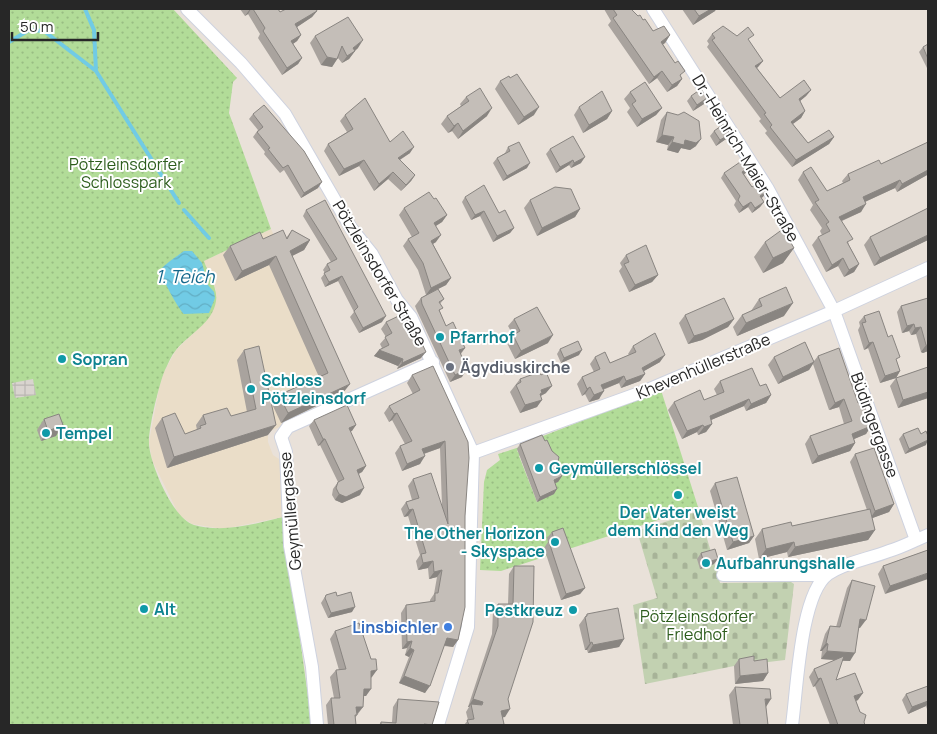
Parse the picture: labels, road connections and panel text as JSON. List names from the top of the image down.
{
  "streets": {
    "street": [
      "Dr.-Heinrich-Maier-Straße",
      "Pötzleinsdorfer Straße",
      "Khevenhüllerstraße",
      "Büdingergasse",
      "Geymüllergasse"
    ]
  },
  "crossings": [
    ["Dr.-Heinrich-Maier-Straße", "Khevenhüllerstraße"],
    ["Dr.-Heinrich-Maier-Straße", "Büdingergasse"],
    ["Pötzleinsdorfer Straße", "Khevenhüllerstraße"],
    ["Pötzleinsdorfer Straße", "Geymüllergasse"],
    ["Khevenhüllerstraße", "Büdingergasse"]
  ],
  "water": ["1. Teich"],
  "parks": ["Pötzleinsdorfer Schlosspark", "Pötzleinsdorfer Friedhof"],
  "places": [
    "Pfarrhof",
    "Sopran",
    "Ägydiuskirche",
    "Schloss Pötzleinsdorf",
    "Tempel",
    "Geymüllerschlössel",
    "Der Vater weist dem Kind den Weg",
    "The Other Horizon - Skyspace",
    "Aufbahrungshalle",
    "Alt",
    "Pestkreuz",
    "Linsbichler"
  ],
  "scale_bar": "50 m"
}
